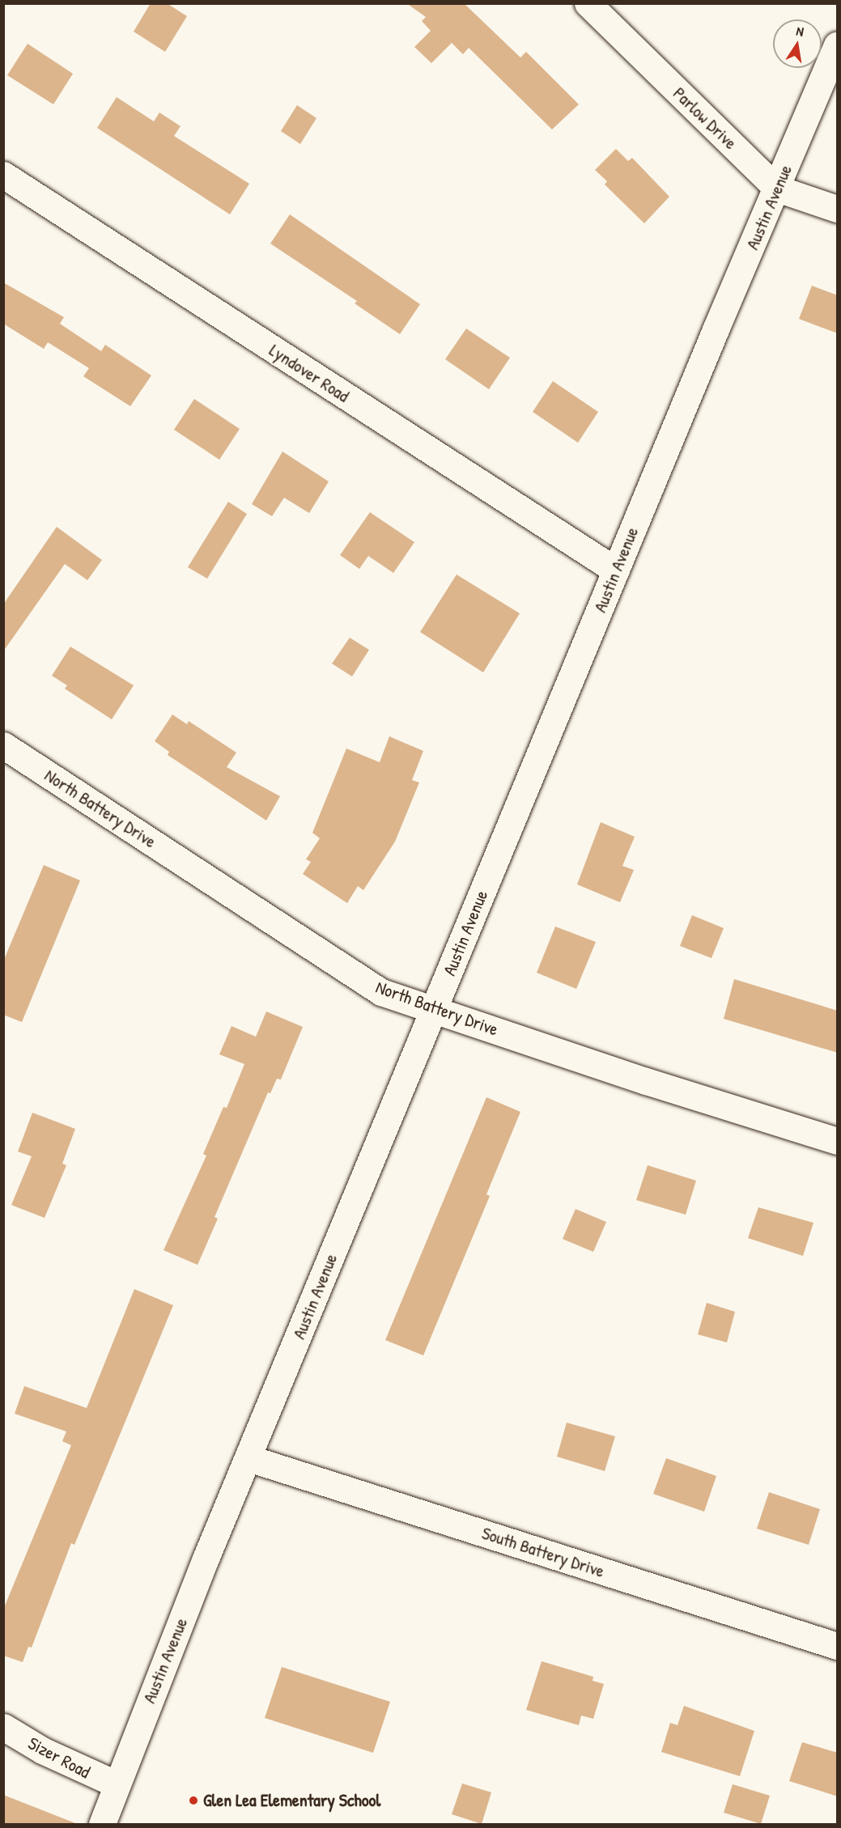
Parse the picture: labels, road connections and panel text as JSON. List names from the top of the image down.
{
  "streets": {
    "street": [
      "Parlow Drive",
      "Austin Avenue",
      "Lyndover Road",
      "North Battery Drive",
      "South Battery Drive",
      "Sizer Road"
    ]
  },
  "crossings": [
    ["Parlow Drive", "Austin Avenue"],
    ["Austin Avenue", "Lyndover Road"],
    ["Austin Avenue", "North Battery Drive"],
    ["Austin Avenue", "South Battery Drive"],
    ["Austin Avenue", "Sizer Road"]
  ],
  "places": ["Glen Lea Elementary School"],
  "north": "top"
}
